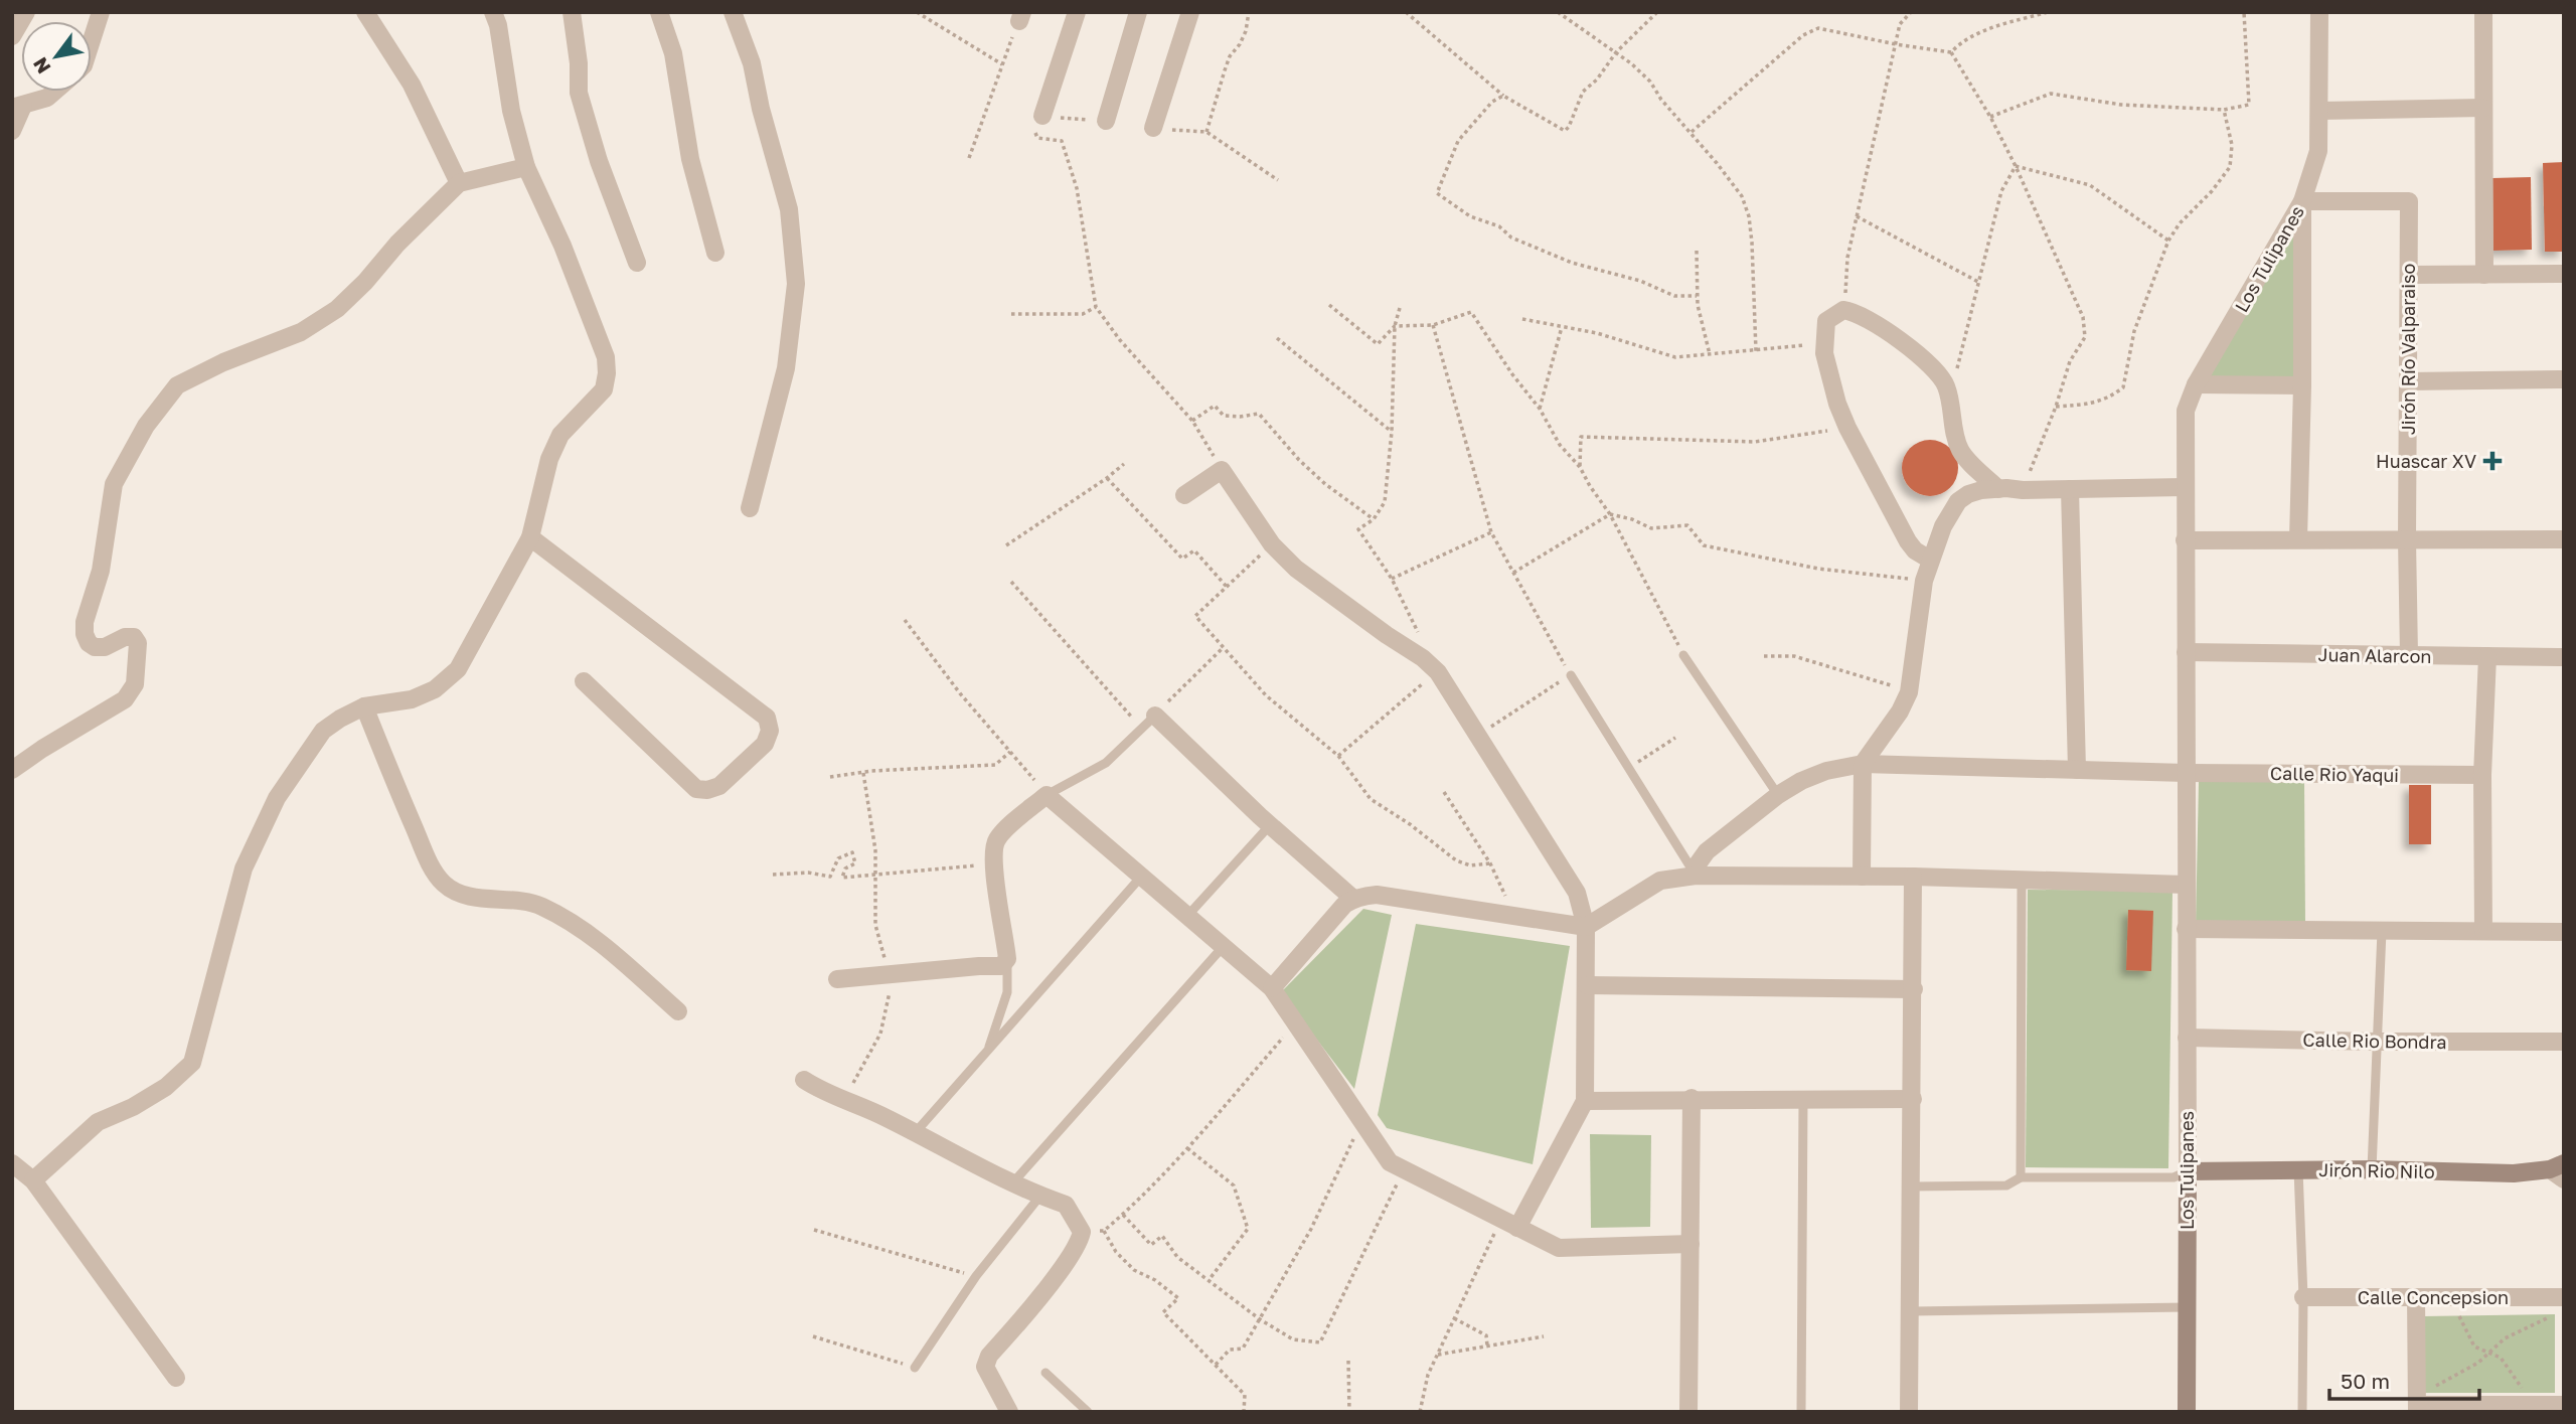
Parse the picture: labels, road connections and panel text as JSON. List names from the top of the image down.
{
  "streets": {
    "street": [
      "Los Tulipanes",
      "Jirón Río Valparaiso",
      "Juan Alarcon",
      "Calle Rio Yaqui",
      "Calle Rio Bondra",
      "Jirón Rio Nilo",
      "Calle Concepsion"
    ]
  },
  "crossings": [
    ["Los Tulipanes", "Jirón Río Valparaiso"],
    ["Los Tulipanes", "Juan Alarcon"],
    ["Los Tulipanes", "Calle Rio Yaqui"],
    ["Los Tulipanes", "Calle Rio Bondra"],
    ["Los Tulipanes", "Jirón Rio Nilo"],
    ["Jirón Río Valparaiso", "Juan Alarcon"]
  ],
  "places": {
    "health": ["Huascar XV"]
  },
  "scale_bar": "50 m",
  "north": "bottom left"
}
